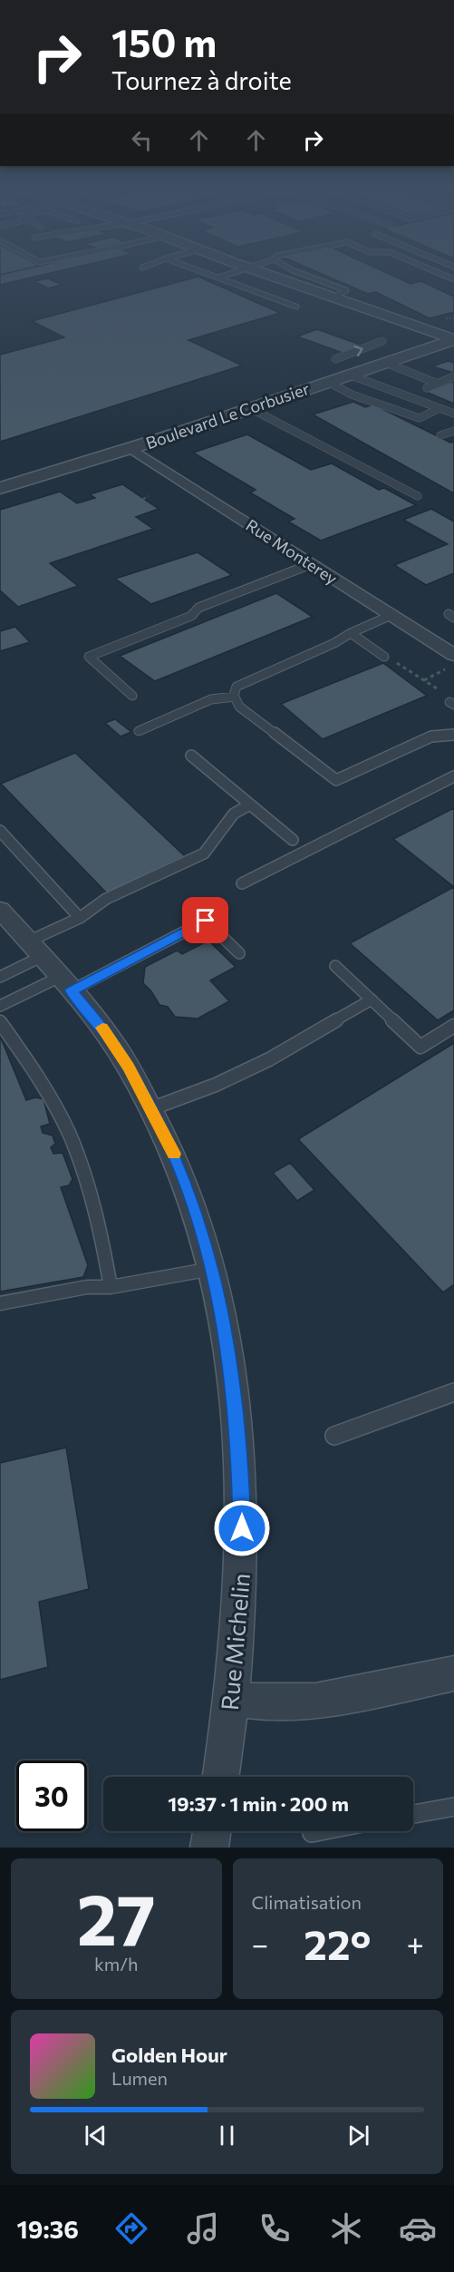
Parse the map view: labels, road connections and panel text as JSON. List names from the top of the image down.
{
  "streets": {
    "street": ["Boulevard Le Corbusier", "Rue Monterey", "Rue Michelin"]
  },
  "crossings": [
    ["Boulevard Le Corbusier", "Rue Monterey"]
  ],
  "page": {
    "turn": ["150 m", "Tournez à droite"],
    "limit": "30",
    "trip": "19:37 · 1 min · 200 m",
    "tile": [
      ["27", "km/h"],
      "Climatisation"
    ],
    "heat": ["−", "22°", "+"],
    "song": ["Golden Hour", "Lumen"],
    "tabs": "19:36"
  }
}
